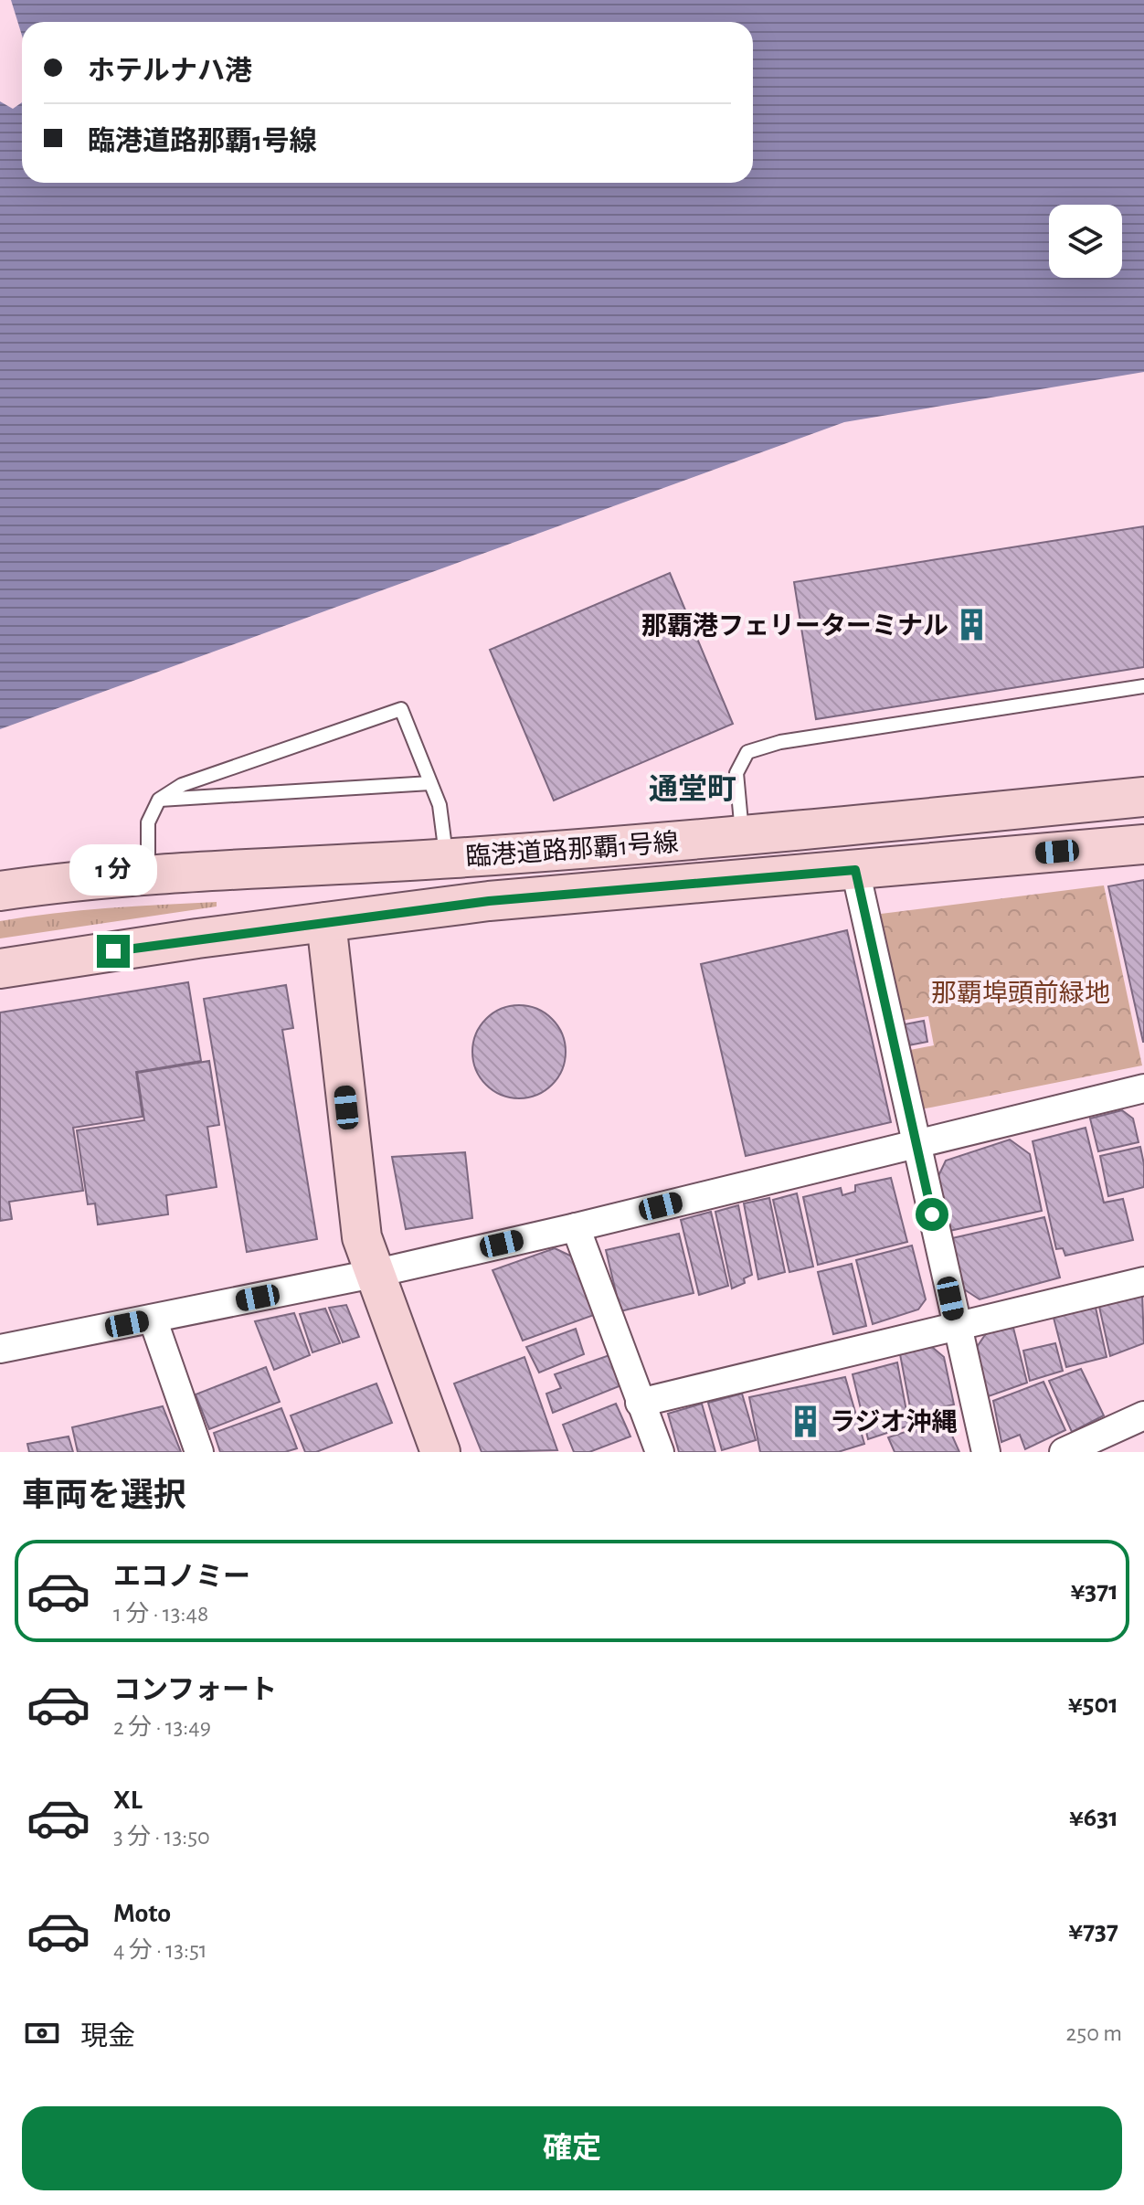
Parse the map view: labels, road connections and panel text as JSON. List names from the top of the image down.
{
  "streets": {
    "street": ["臨港道路那覇1号線"]
  },
  "districts": ["通堂町"],
  "parks": ["那覇埠頭前緑地"],
  "places": {
    "building": ["那覇港フェリーターミナル", "ラジオ沖縄"]
  },
  "page": {
    "banner": ["ホテルナハ港", "臨港道路那覇1号線"],
    "bubble": "1 分",
    "heading": "車両を選択",
    "list": [
      {
        "name": "エコノミー",
        "note": "1 分 · 13:48",
        "value": "¥371"
      },
      {
        "name": "コンフォート",
        "note": "2 分 · 13:49",
        "value": "¥501"
      },
      {
        "name": "XL",
        "note": "3 分 · 13:50",
        "value": "¥631"
      },
      {
        "name": "Moto",
        "note": "4 分 · 13:51",
        "value": "¥737"
      }
    ],
    "pay": ["現金", "250 m"],
    "buttons": "確定"
  }
}
